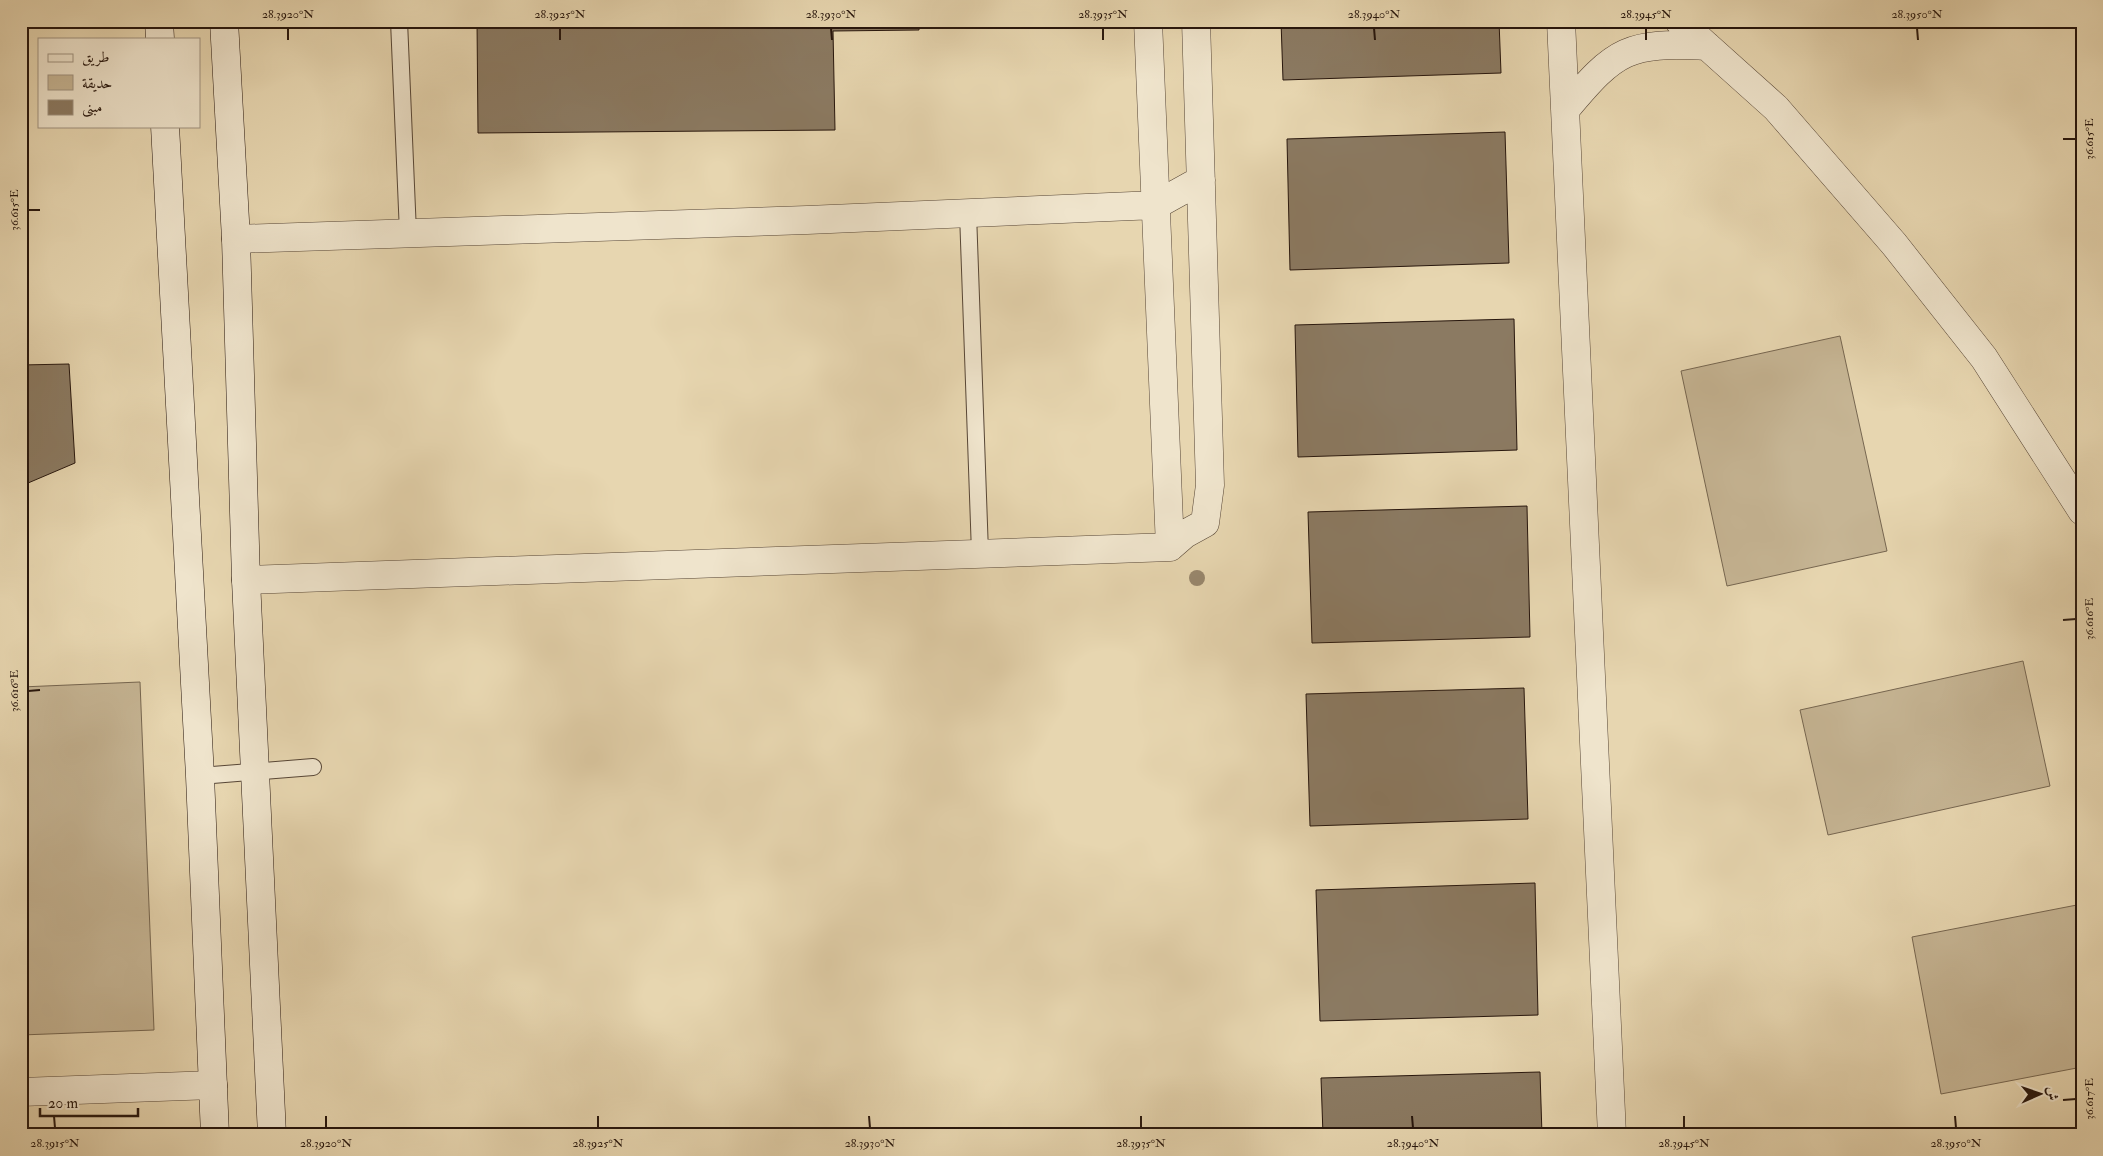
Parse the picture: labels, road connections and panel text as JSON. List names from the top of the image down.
{
  "legend": ["طريق", "حديقة", "مبنى"],
  "scale_bar": "20 m",
  "north": "right",
  "coordinates": [
    "28.3920°N",
    "28.3925°N",
    "28.3930°N",
    "28.3935°N",
    "28.3940°N",
    "28.3945°N",
    "28.3950°N",
    "36.615°E",
    "36.616°E",
    "36.617°E",
    "28.3915°N"
  ]
}
